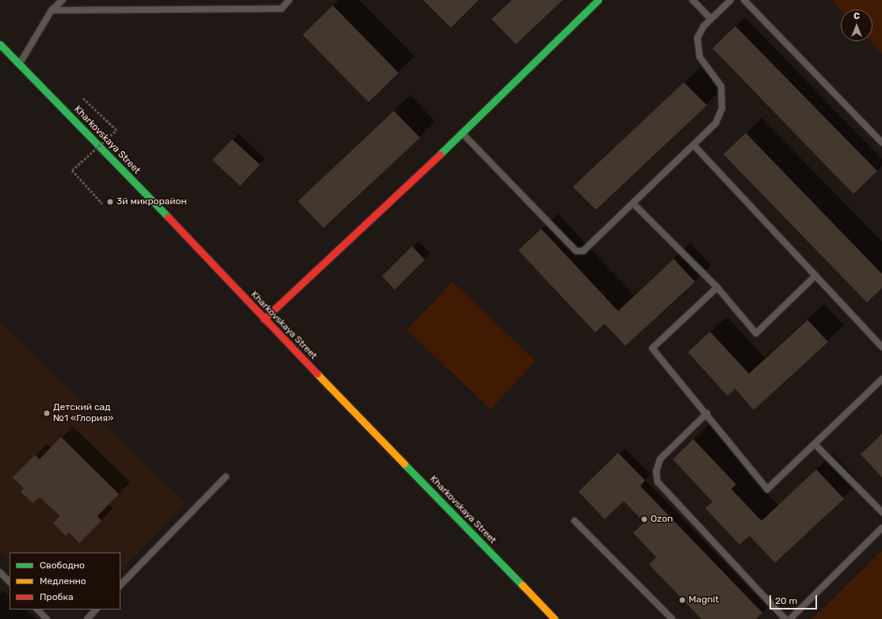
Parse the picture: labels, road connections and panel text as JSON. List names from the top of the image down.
{
  "streets": {
    "main road": ["Kharkovskaya Street"]
  },
  "places": [
    "3й микрорайон",
    "Детский сад №1 «Глория»",
    "Ozon",
    "Magnit"
  ],
  "legend": ["Свободно", "Медленно", "Пробка"],
  "scale_bar": "20 m",
  "north": "top"
}
